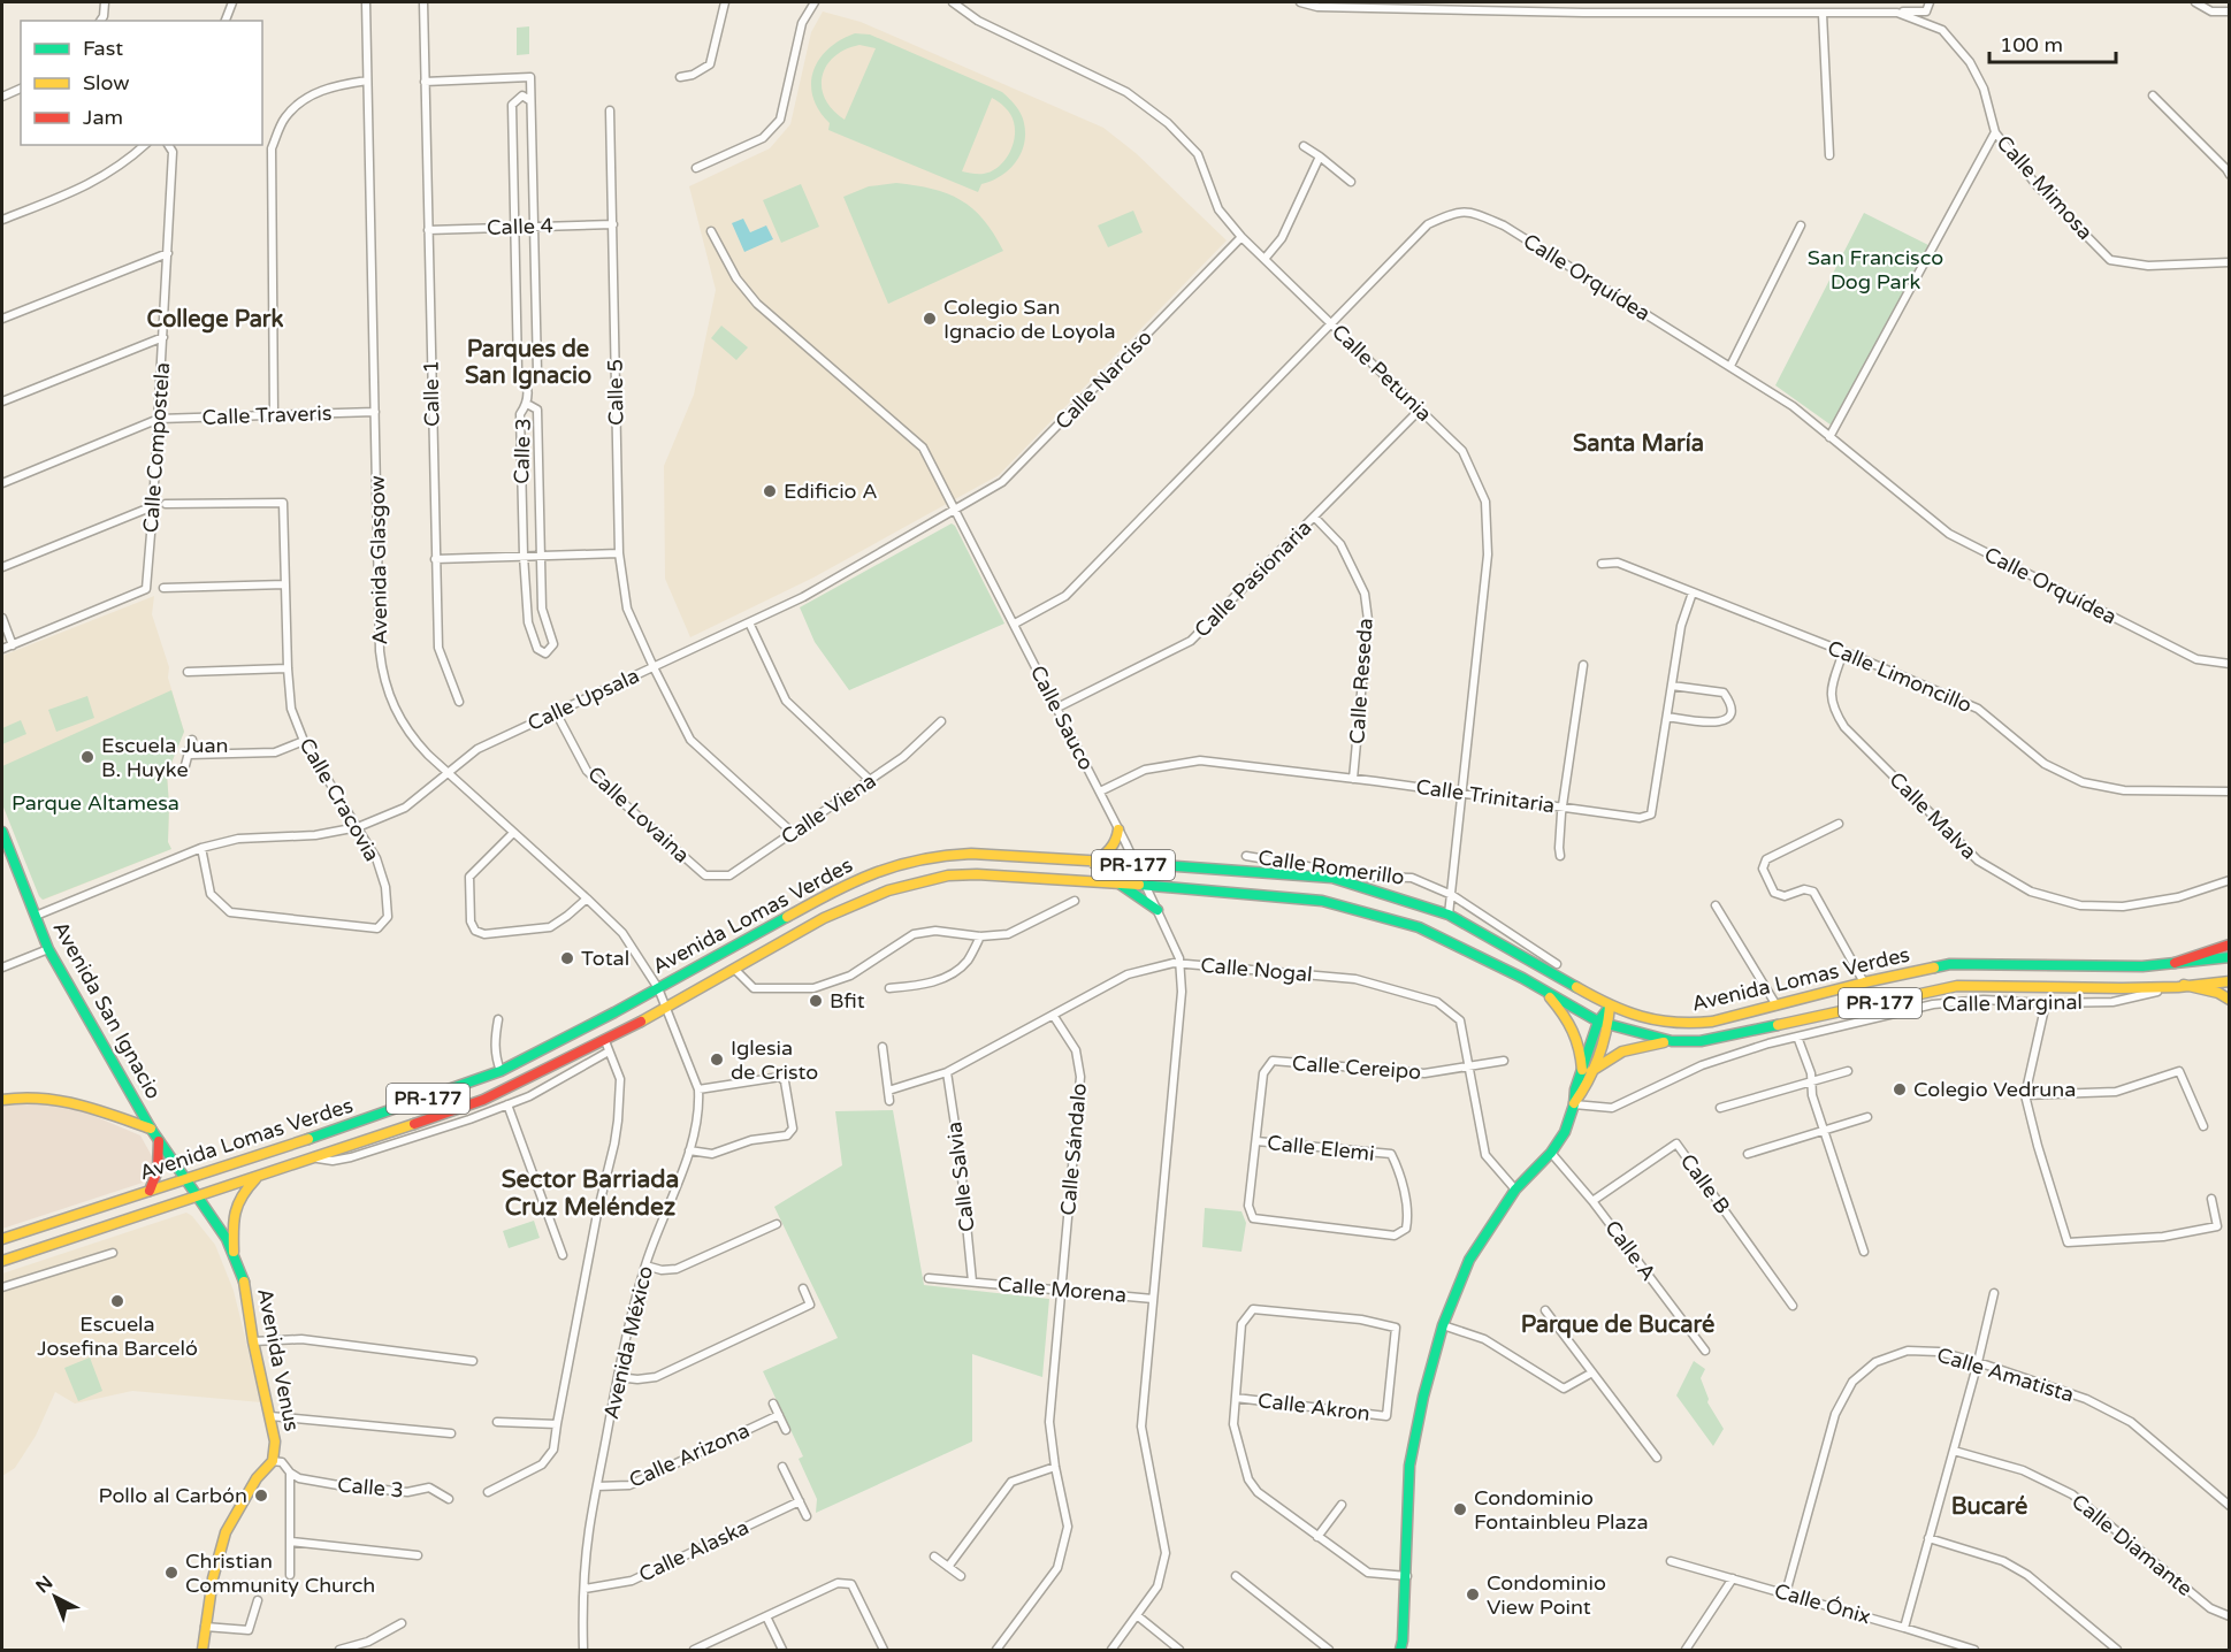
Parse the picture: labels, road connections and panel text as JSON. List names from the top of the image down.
{
  "streets": {
    "main road": [
      "PR-177",
      "Avenida Lomas Verdes",
      "Avenida San Ignacio",
      "Avenida Venus"
    ],
    "street": [
      "Calle Mimosa",
      "Calle 4",
      "Calle Orquídea",
      "Calle Petunia",
      "Calle Narciso",
      "Calle 5",
      "Calle 1",
      "Calle Traveris",
      "Calle Compostela",
      "Calle 3",
      "Avenida Glasgow",
      "Calle Pasionaria",
      "Calle Limoncillo",
      "Calle Reseda",
      "Calle Upsala",
      "Calle Sauco",
      "Calle Trinitaria",
      "Calle Cracovia",
      "Calle Viena",
      "Calle Lovaina",
      "Calle Malva",
      "Calle Romerillo",
      "Calle Nogal",
      "Calle Marginal",
      "Calle Cereipo",
      "Calle Elemi",
      "Calle Sándalo",
      "Calle Salvia",
      "Calle B",
      "Calle A",
      "Calle Morena",
      "Avenida México",
      "Calle Amatista",
      "Calle Akron",
      "Calle Arizona",
      "Calle Diamante",
      "Calle Alaska",
      "Calle Ónix"
    ]
  },
  "crossings": [
    ["Calle 4", "Calle 5"],
    ["Calle 4", "Calle 1"],
    ["Calle 4", "Calle 3"],
    ["Calle Orquídea", "Calle Petunia"],
    ["Calle Orquídea", "Calle Sauco"],
    ["Calle Petunia", "Calle Narciso"],
    ["Calle Petunia", "Calle Pasionaria"],
    ["Calle Petunia", "Calle Trinitaria"],
    ["Calle Petunia", "Calle Romerillo"],
    ["Calle Petunia", "Avenida Lomas Verdes"],
    ["Calle Narciso", "Calle Upsala"],
    ["Calle Narciso", "Calle Sauco"],
    ["Calle 5", "Calle Upsala"],
    ["Calle 5", "Calle Viena"],
    ["Calle Traveris", "Calle Compostela"],
    ["Calle Traveris", "Avenida Glasgow"],
    ["Calle 3", "Avenida Venus"],
    ["Avenida Glasgow", "Calle Upsala"],
    ["Avenida Glasgow", "Avenida Lomas Verdes"],
    ["Avenida Glasgow", "Avenida México"],
    ["Calle Pasionaria", "Calle Reseda"],
    ["Calle Pasionaria", "Calle Sauco"],
    ["Calle Limoncillo", "Calle Trinitaria"],
    ["Calle Limoncillo", "Calle Malva"],
    ["Calle Reseda", "Calle Trinitaria"],
    ["Calle Upsala", "Calle Sauco"],
    ["Calle Upsala", "Calle Cracovia"],
    ["Calle Upsala", "Calle Lovaina"],
    ["Calle Upsala", "Avenida San Ignacio"],
    ["Calle Sauco", "Calle Trinitaria"],
    ["Calle Sauco", "Avenida Lomas Verdes"],
    ["Calle Sauco", "Calle Nogal"],
    ["Calle Sauco", "Calle Morena"],
    ["Calle Viena", "Calle Lovaina"],
    ["Avenida Lomas Verdes", "Calle Marginal"],
    ["Avenida Lomas Verdes", "Avenida San Ignacio"],
    ["Avenida Lomas Verdes", "Avenida México"],
    ["Avenida Lomas Verdes", "Avenida Venus"],
    ["Calle Nogal", "Calle Cereipo"],
    ["Calle Nogal", "Calle Sándalo"],
    ["Calle Nogal", "Calle Salvia"],
    ["Avenida San Ignacio", "Avenida Venus"],
    ["Calle Cereipo", "Calle Elemi"],
    ["Calle Sándalo", "Calle Morena"],
    ["Calle Salvia", "Calle Morena"],
    ["Calle B", "Calle A"],
    ["Avenida México", "Calle Arizona"],
    ["Avenida México", "Calle Alaska"],
    ["Calle Amatista", "Calle Ónix"]
  ],
  "districts": [
    "College Park",
    "Parques de San Ignacio",
    "Santa María",
    "Sector Barriada Cruz Meléndez",
    "Parque de Bucaré",
    "Bucaré"
  ],
  "parks": ["San Francisco Dog Park", "Parque Altamesa"],
  "places": [
    "Colegio San Ignacio de Loyola",
    "Edificio A",
    "Escuela Juan B. Huyke",
    "Total",
    "Bfit",
    "Iglesia de Cristo",
    "Colegio Vedruna",
    "Escuela Josefina Barceló",
    "Pollo al Carbón",
    "Condominio Fontainbleu Plaza",
    "Christian Community Church",
    "Condominio View Point"
  ],
  "legend": ["Fast", "Slow", "Jam"],
  "scale_bar": "100 m",
  "north": "top left"
}
